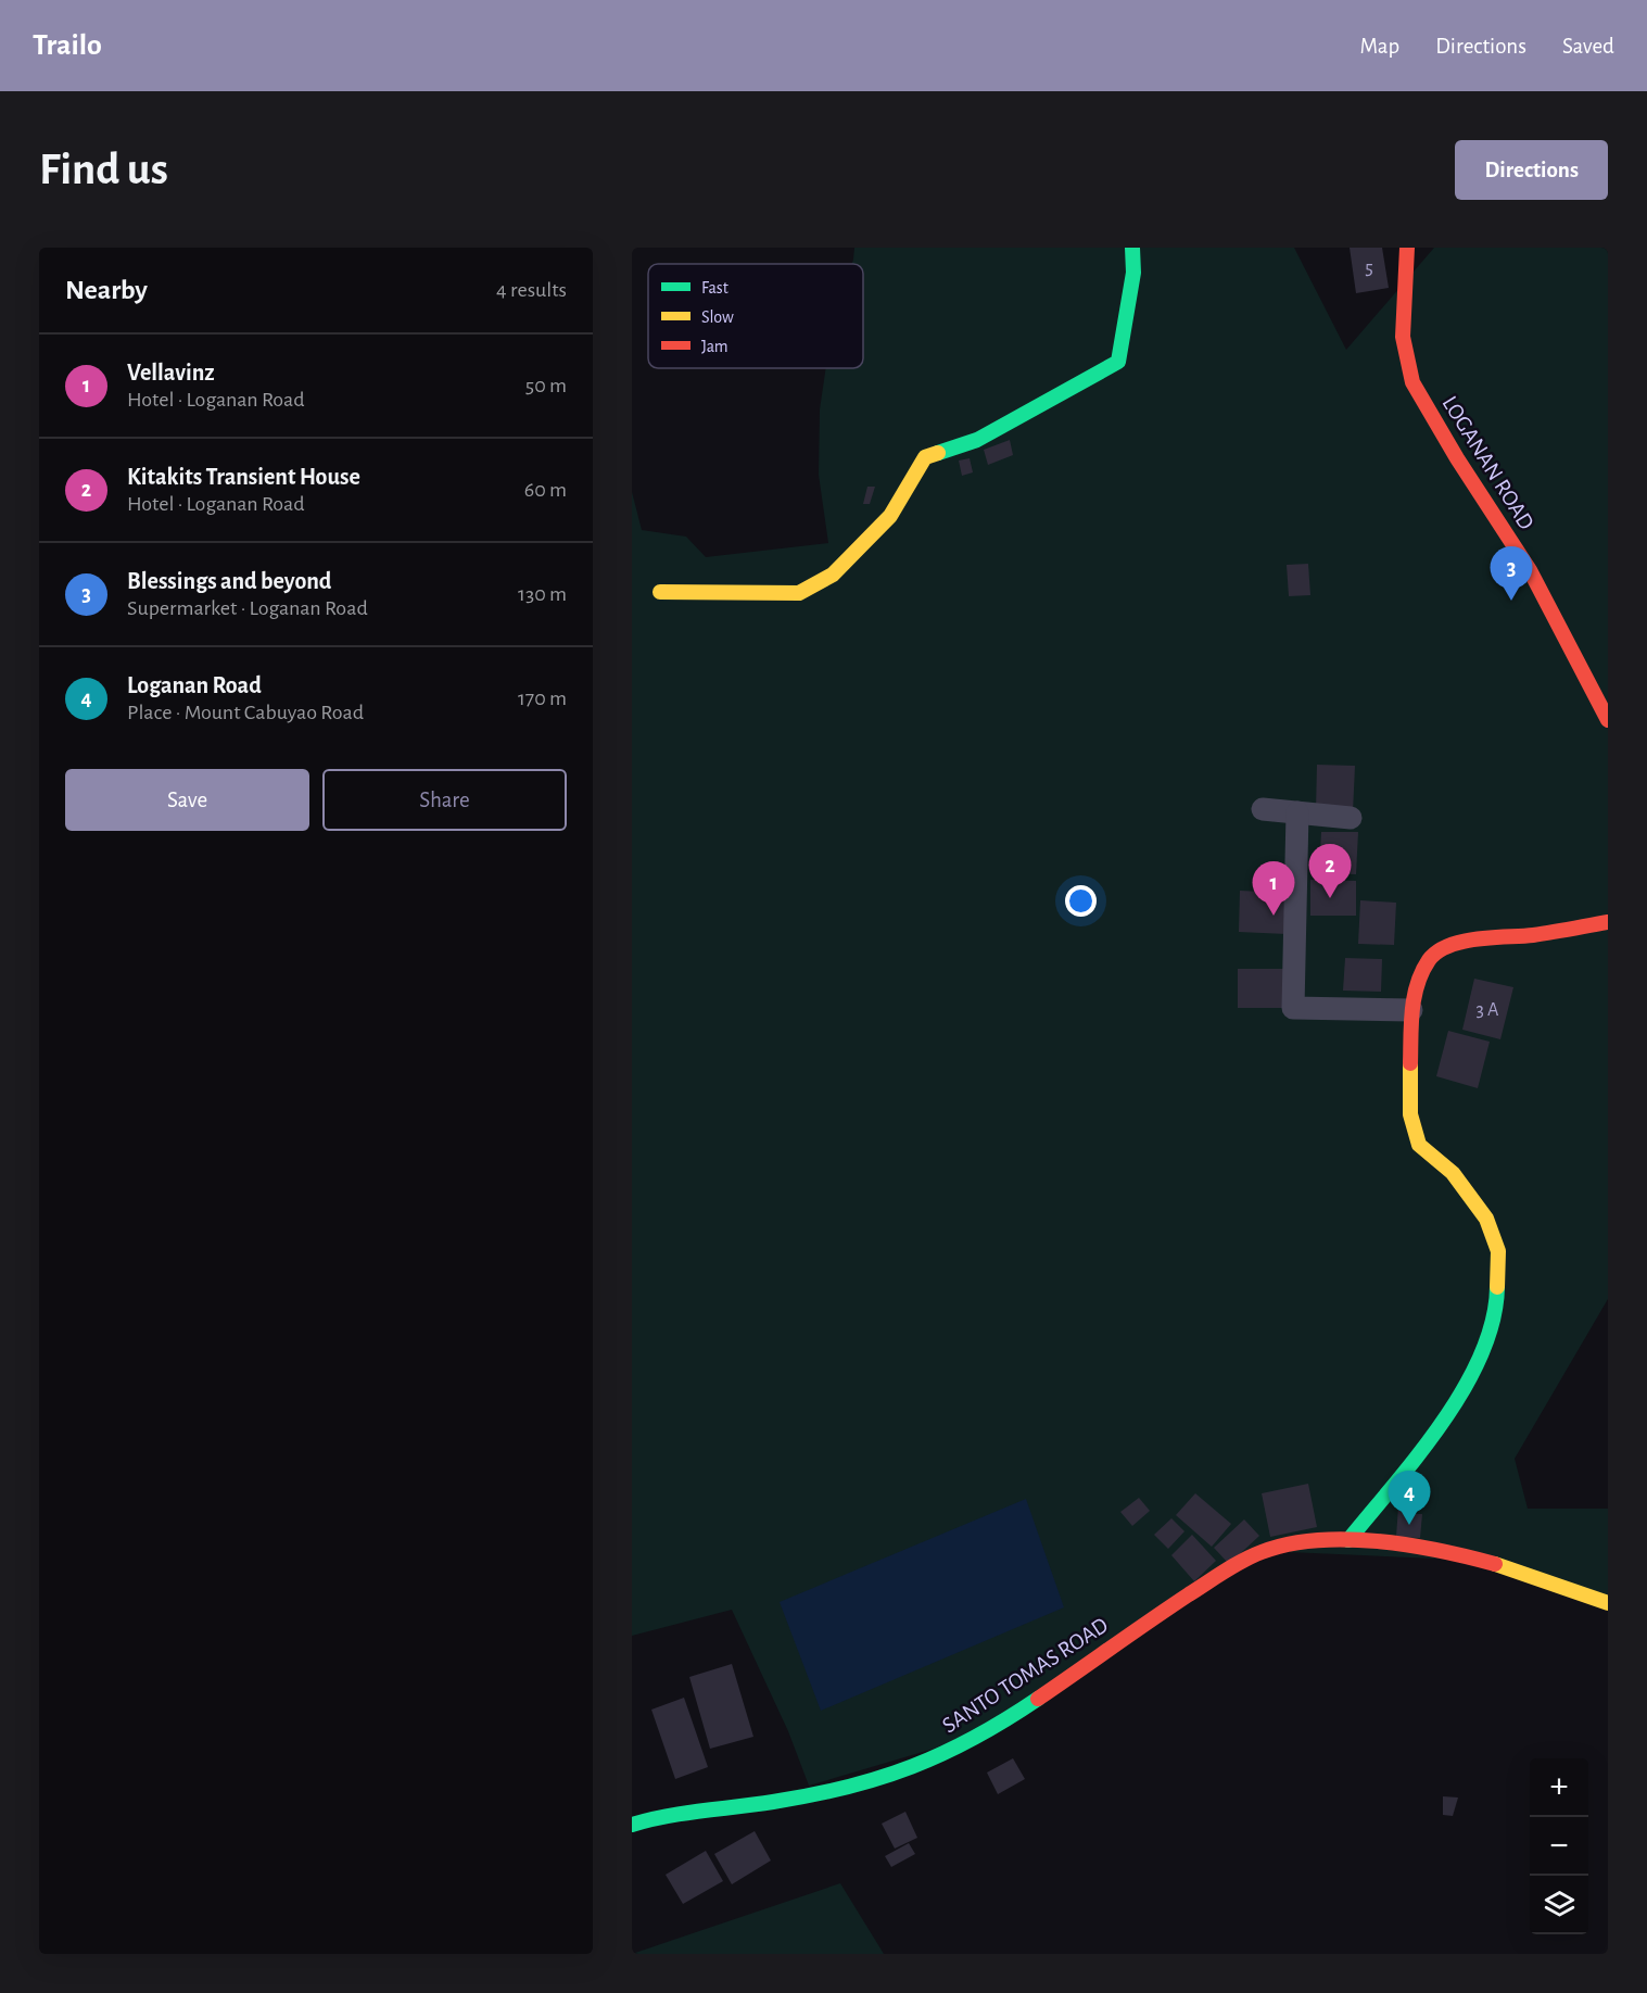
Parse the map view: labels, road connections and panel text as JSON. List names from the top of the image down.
{
  "streets": {
    "street": ["LOGANAN ROAD", "SANTO TOMAS ROAD"]
  },
  "house_numbers": ["5", "3 A"],
  "legend": ["Fast", "Slow", "Jam"],
  "page": {
    "header": "Trailo",
    "nav": ["Map", "Directions", "Saved"],
    "buttons": [
      "Directions",
      ["Save", "Share"]
    ],
    "title": "Find us",
    "heading": ["Nearby", "4 results"],
    "list": [
      {
        "mark": "1",
        "name": "Vellavinz",
        "note": "Hotel · Loganan Road",
        "value": "50 m"
      },
      {
        "mark": "2",
        "name": "Kitakits Transient House",
        "note": "Hotel · Loganan Road",
        "value": "60 m"
      },
      {
        "mark": "3",
        "name": "Blessings and beyond",
        "note": "Supermarket · Loganan Road",
        "value": "130 m"
      },
      {
        "mark": "4",
        "name": "Loganan Road",
        "note": "Place · Mount Cabuyao Road",
        "value": "170 m"
      }
    ],
    "pins": [
      "3",
      "2",
      "1",
      "4"
    ],
    "map_buttons": ["+", "−"]
  }
}
